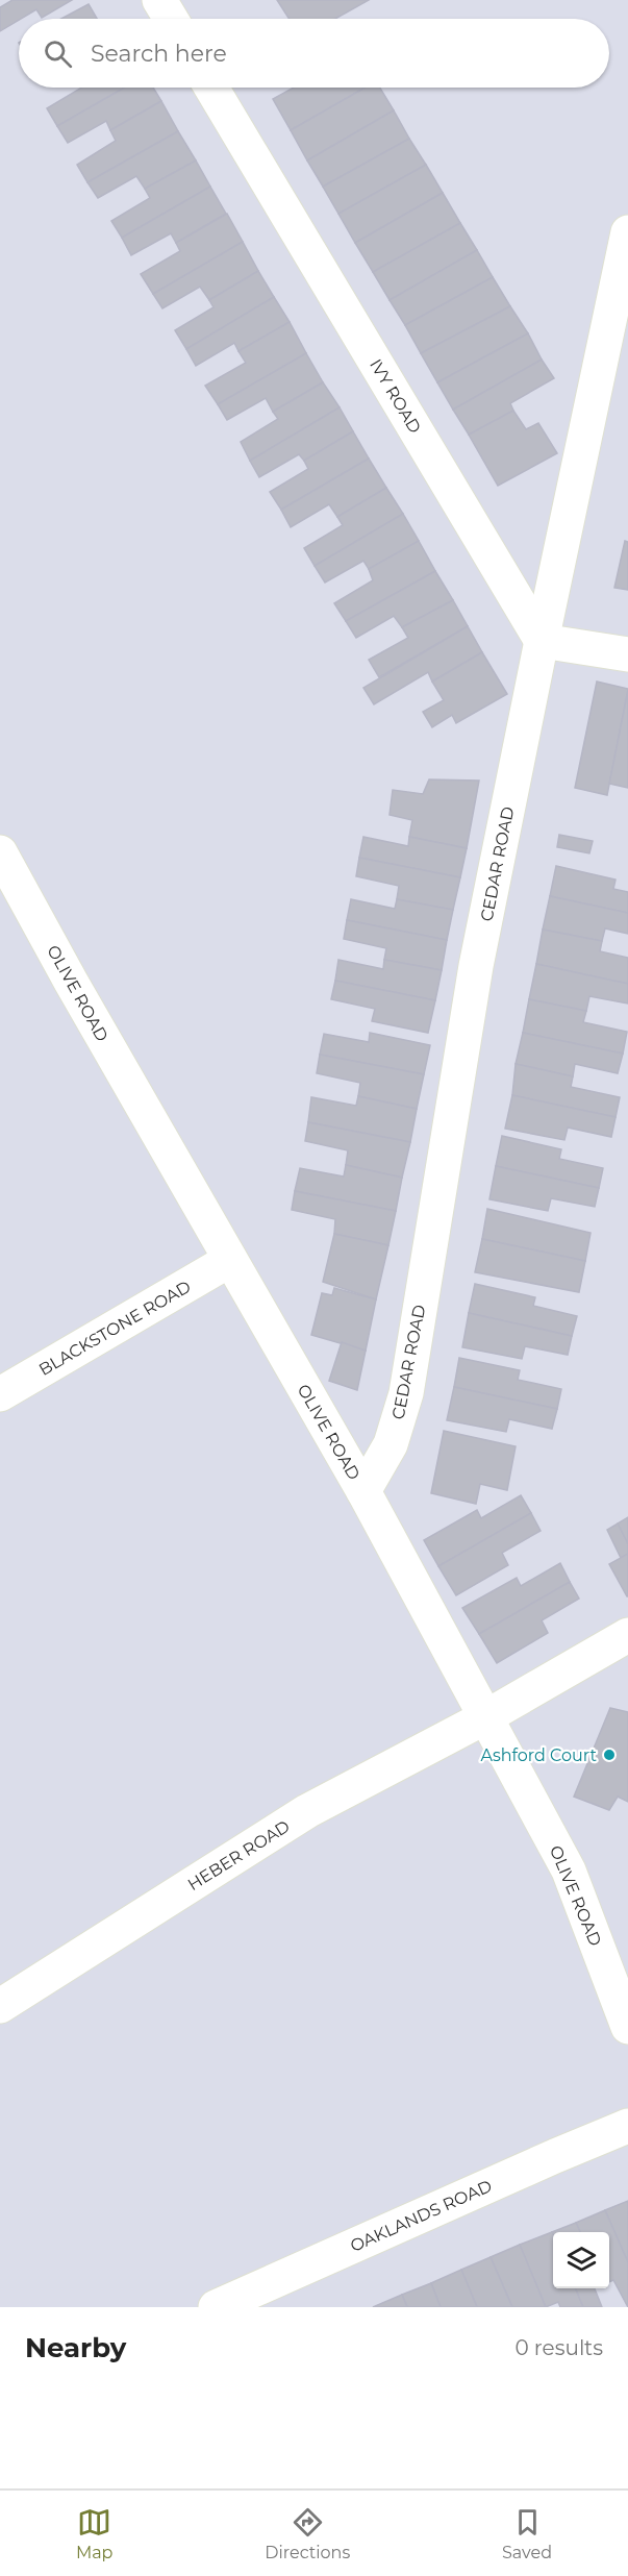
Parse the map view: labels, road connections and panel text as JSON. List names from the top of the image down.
{
  "streets": {
    "street": [
      "IVY ROAD",
      "CEDAR ROAD",
      "OLIVE ROAD",
      "BLACKSTONE ROAD",
      "HEBER ROAD",
      "OAKLANDS ROAD"
    ]
  },
  "crossings": [
    ["IVY ROAD", "CEDAR ROAD"],
    ["CEDAR ROAD", "OLIVE ROAD"],
    ["OLIVE ROAD", "BLACKSTONE ROAD"],
    ["OLIVE ROAD", "HEBER ROAD"]
  ],
  "places": ["Ashford Court"],
  "page": {
    "search": "Search here",
    "heading": ["Nearby", "0 results"],
    "nav": ["Map", "Directions", "Saved"]
  }
}
